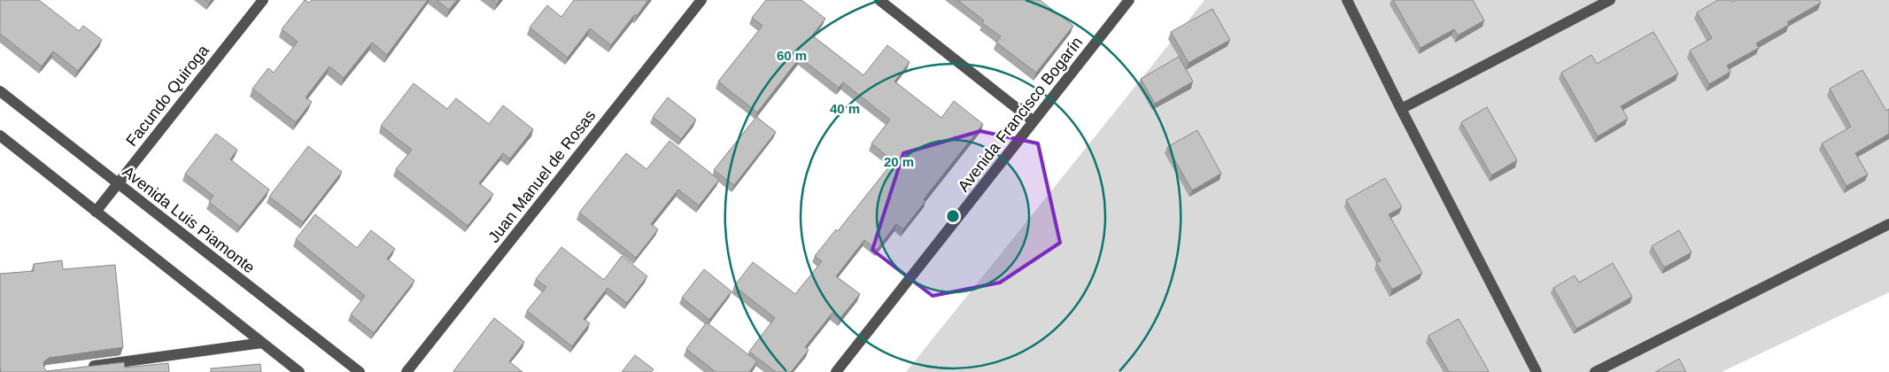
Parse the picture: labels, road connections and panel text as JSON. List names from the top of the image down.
{
  "streets": {
    "street": [
      "Facundo Quiroga",
      "Avenida Francisco Bogarín",
      "Juan Manuel de Rosas",
      "Avenida Luis Piamonte"
    ]
  },
  "crossings": [
    ["Facundo Quiroga", "Avenida Luis Piamonte"]
  ],
  "rings": ["60 m", "40 m", "20 m"]
}
